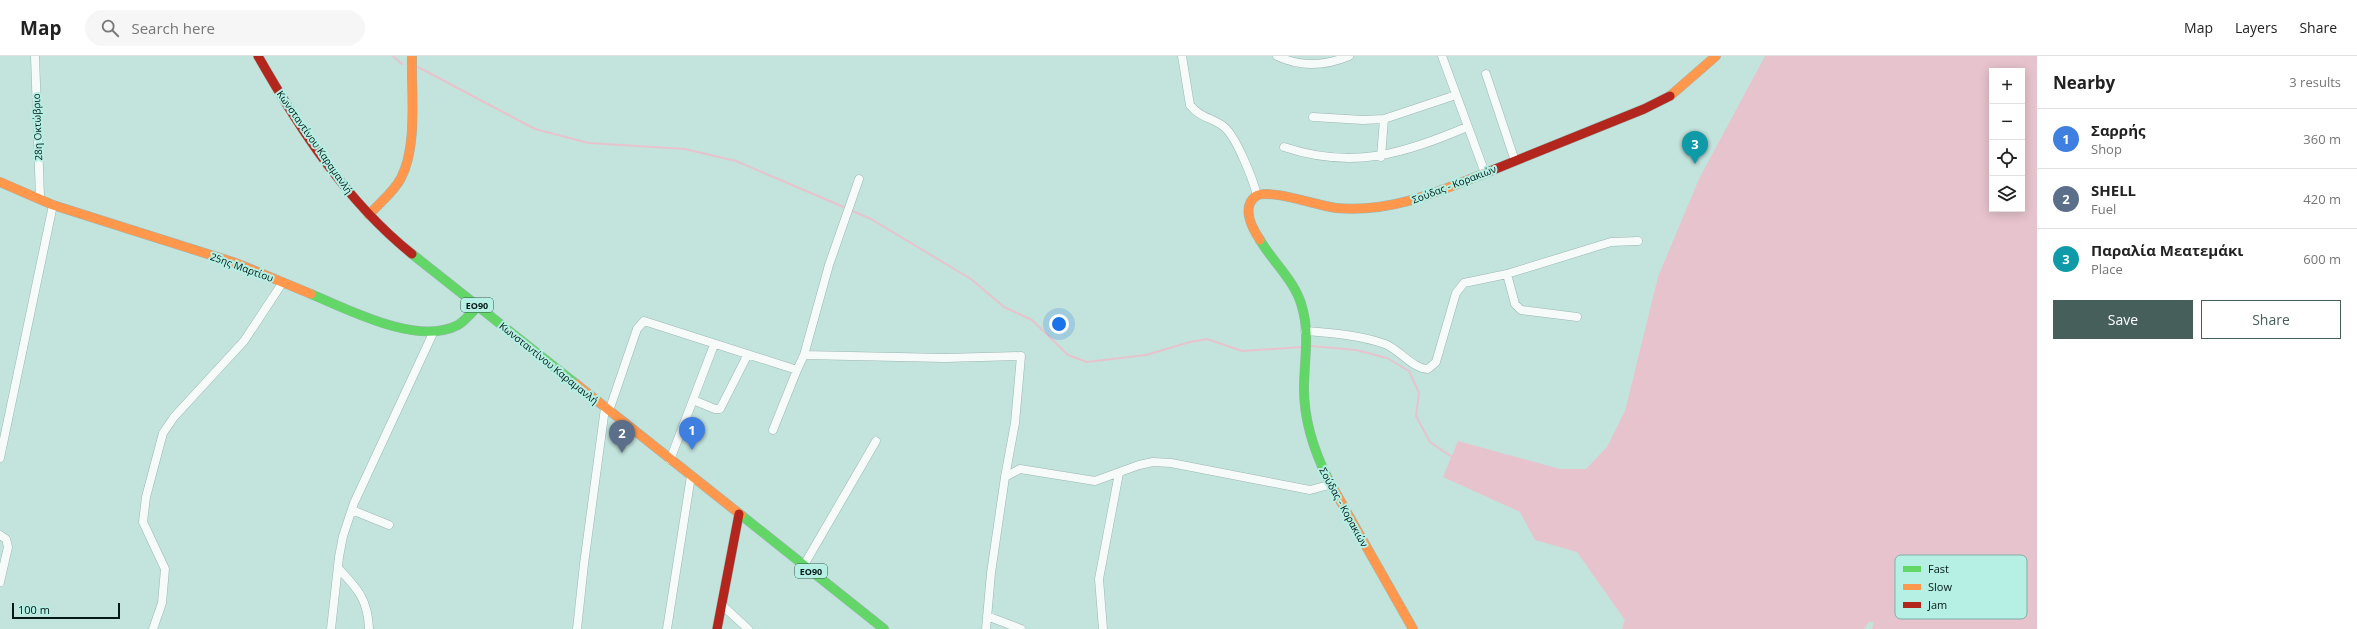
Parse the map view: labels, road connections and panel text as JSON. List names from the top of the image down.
{
  "streets": {
    "main road": [
      "Κωνσταντίνου Καραμανλή",
      "Σούδας - Κορακιών",
      "25ης Μαρτίου",
      "ΕΟ90"
    ],
    "street": ["28η Οκτώβριο"]
  },
  "crossings": [
    ["28η Οκτώβριο", "25ης Μαρτίου"],
    ["Κωνσταντίνου Καραμανλή", "25ης Μαρτίου"]
  ],
  "legend": ["Fast", "Slow", "Jam"],
  "scale_bar": "100 m",
  "page": {
    "header": "Map",
    "search": "Search here",
    "nav": ["Map", "Layers", "Share"],
    "heading": ["Nearby", "3 results"],
    "map_buttons": ["+", "−"],
    "list": [
      {
        "mark": "1",
        "name": "Σαρρής",
        "note": "Shop",
        "value": "360 m"
      },
      {
        "mark": "2",
        "name": "SHELL",
        "note": "Fuel",
        "value": "420 m"
      },
      {
        "mark": "3",
        "name": "Παραλία Μεατεμάκι",
        "note": "Place",
        "value": "600 m"
      }
    ],
    "pins": ["3", "1", "2"],
    "buttons": ["Save", "Share"],
    "scale": "100 m"
  }
}
